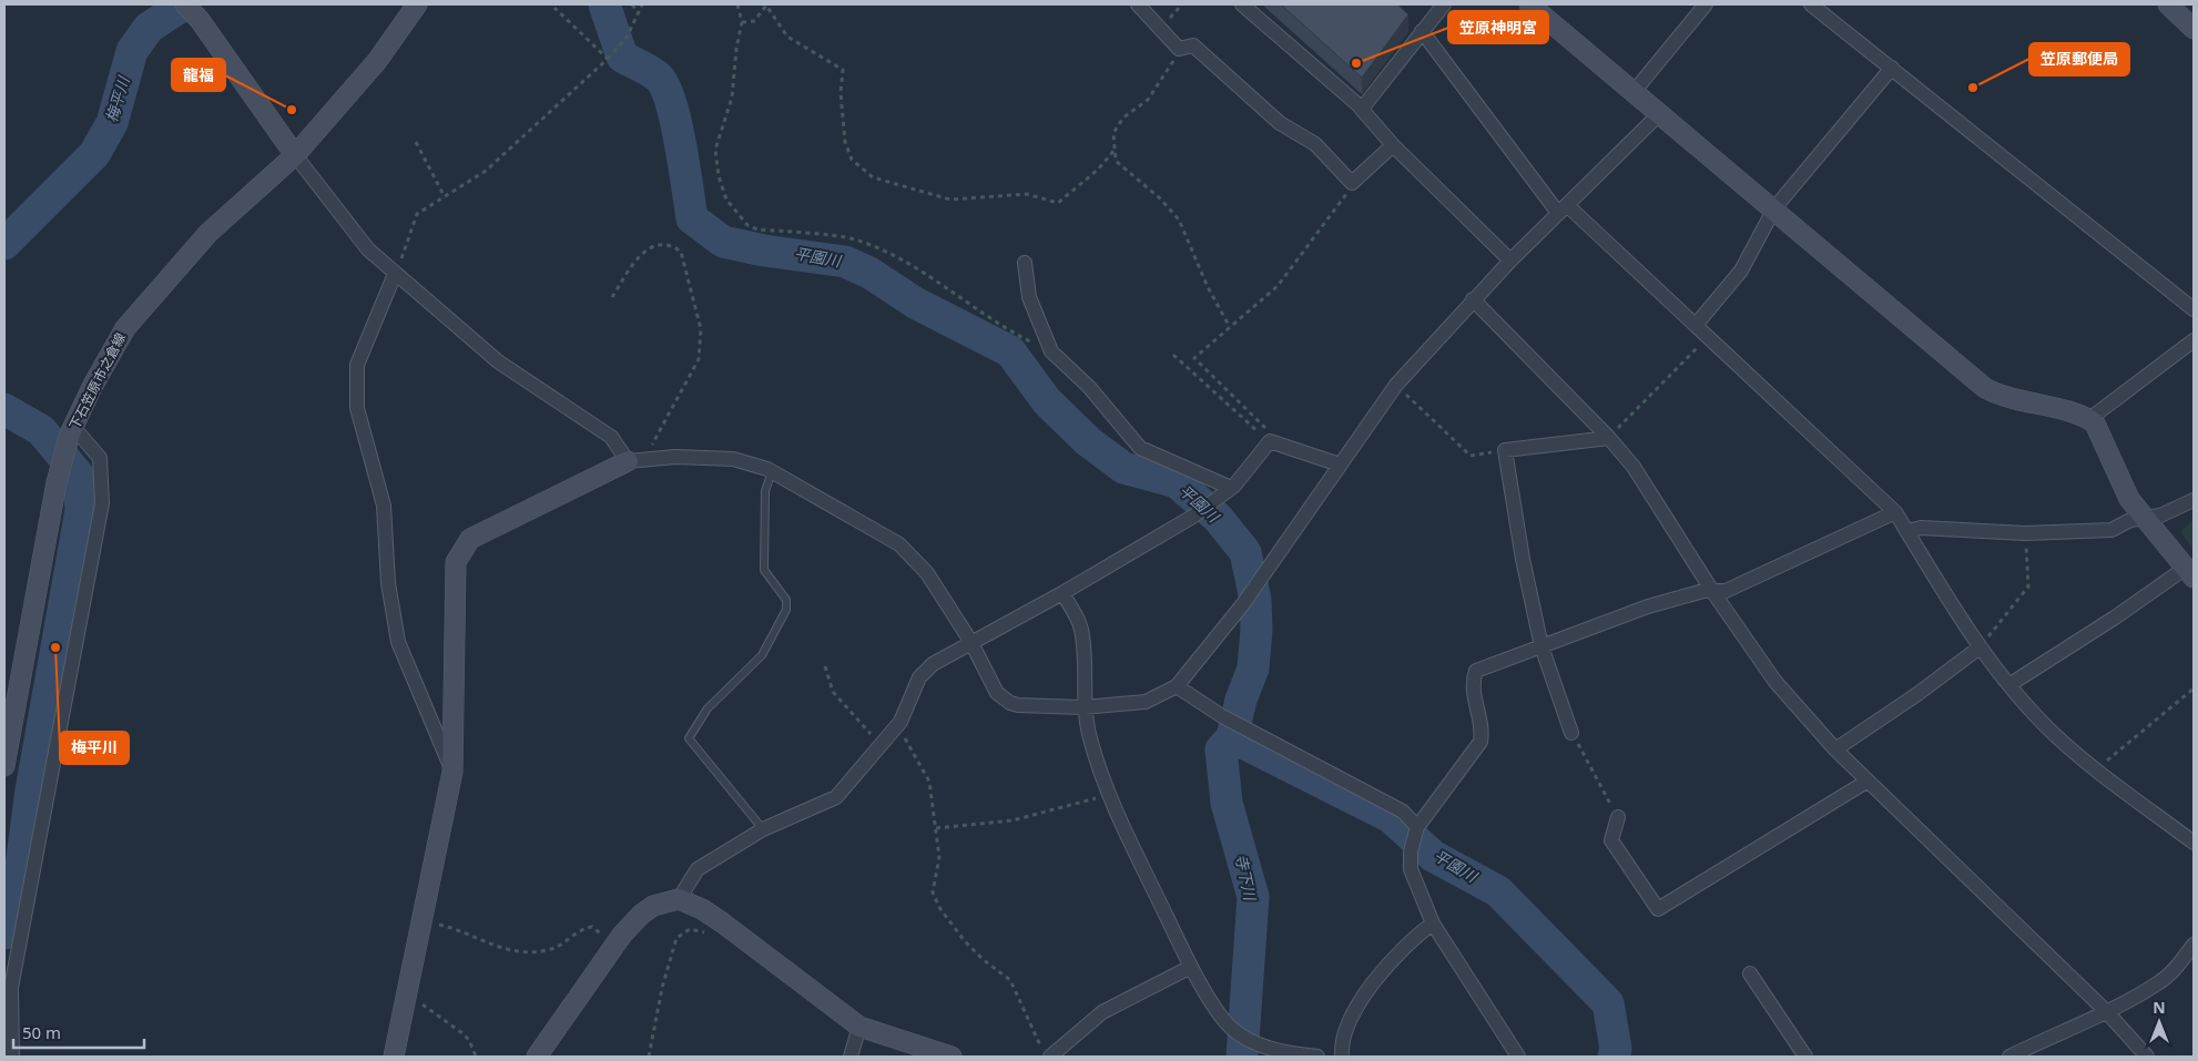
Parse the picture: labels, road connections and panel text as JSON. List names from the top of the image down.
{
  "streets": {
    "street": ["下石笠原市之倉線"]
  },
  "water": ["梅平川", "平園川", "寺下川"],
  "places": [
    "笠原神明宮",
    "笠原郵便局",
    "龍福",
    "梅平川"
  ],
  "scale_bar": "50 m",
  "north": "top"
}
